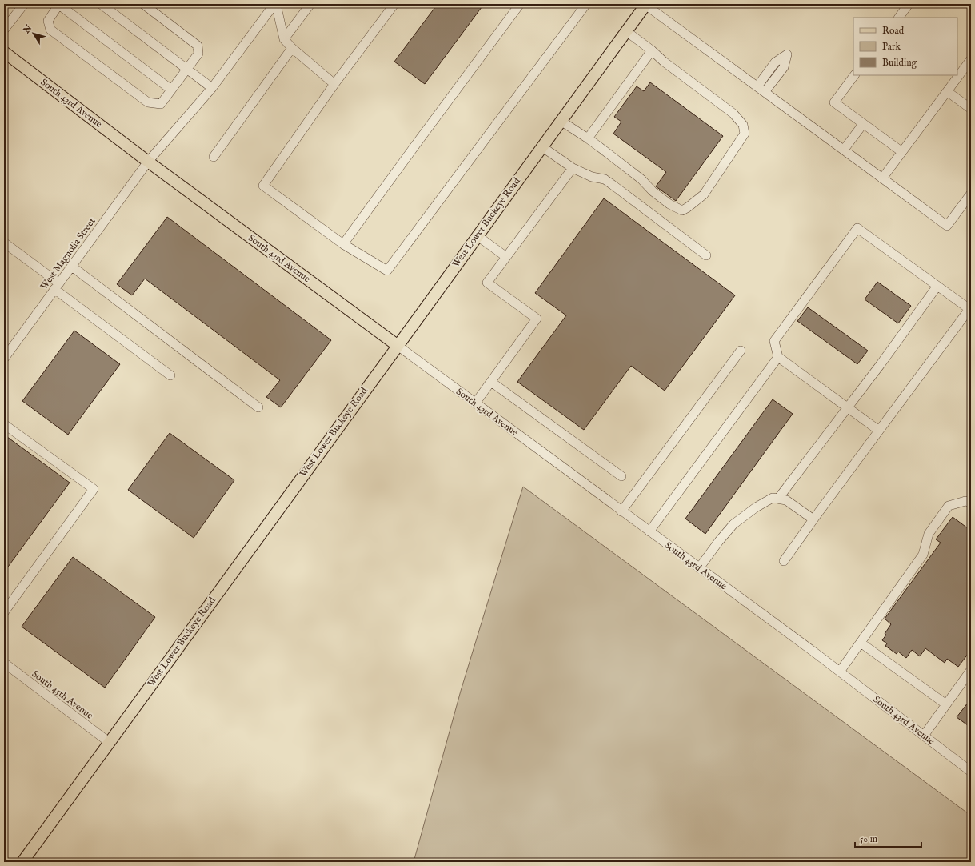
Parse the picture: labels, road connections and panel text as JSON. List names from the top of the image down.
{
  "streets": {
    "main road": ["South 43rd Avenue", "West Lower Buckeye Road"],
    "street": ["West Magnolia Street", "South 45th Avenue"]
  },
  "crossings": [
    ["South 43rd Avenue", "West Lower Buckeye Road"],
    ["South 43rd Avenue", "West Magnolia Street"],
    ["West Lower Buckeye Road", "South 45th Avenue"]
  ],
  "legend": ["Road", "Park", "Building"],
  "scale_bar": "50 m",
  "north": "top left"
}
